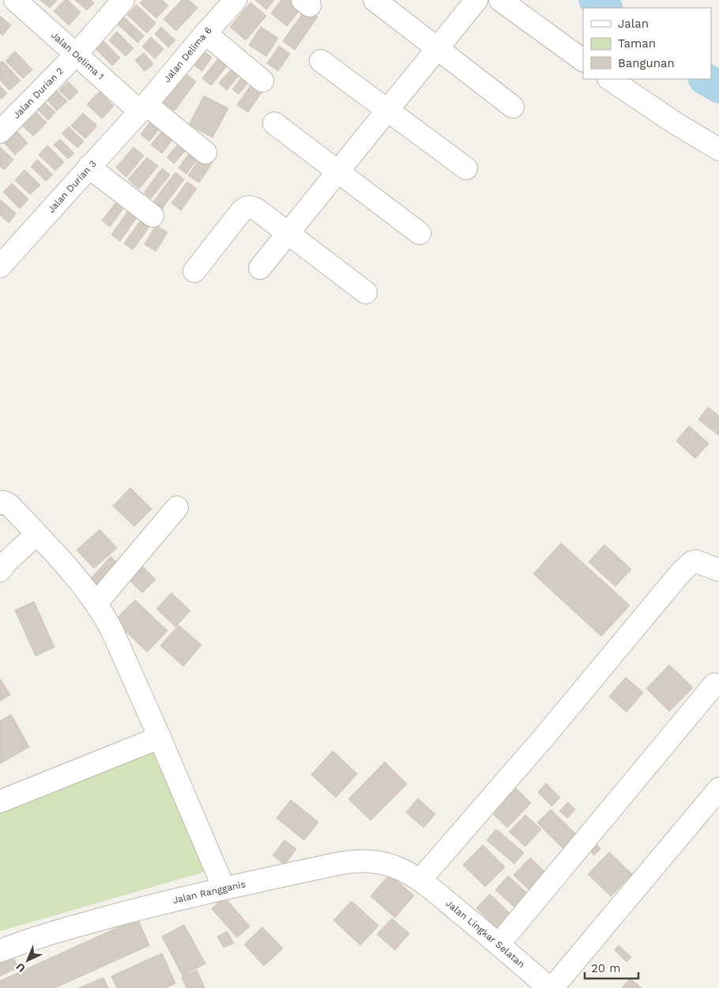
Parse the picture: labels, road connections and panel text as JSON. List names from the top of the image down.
{
  "streets": {
    "street": [
      "Jalan Delima 1",
      "Jalan Delima 6",
      "Jalan Durian 2",
      "Jalan Durian 3",
      "Jalan Rangganis",
      "Jalan Lingkar Selatan"
    ]
  },
  "crossings": [
    ["Jalan Delima 1", "Jalan Delima 6"],
    ["Jalan Delima 1", "Jalan Durian 2"],
    ["Jalan Delima 1", "Jalan Durian 3"],
    ["Jalan Delima 6", "Jalan Durian 3"],
    ["Jalan Rangganis", "Jalan Lingkar Selatan"]
  ],
  "legend": ["Jalan", "Taman", "Bangunan"],
  "scale_bar": "20 m",
  "north": "bottom left"
}
